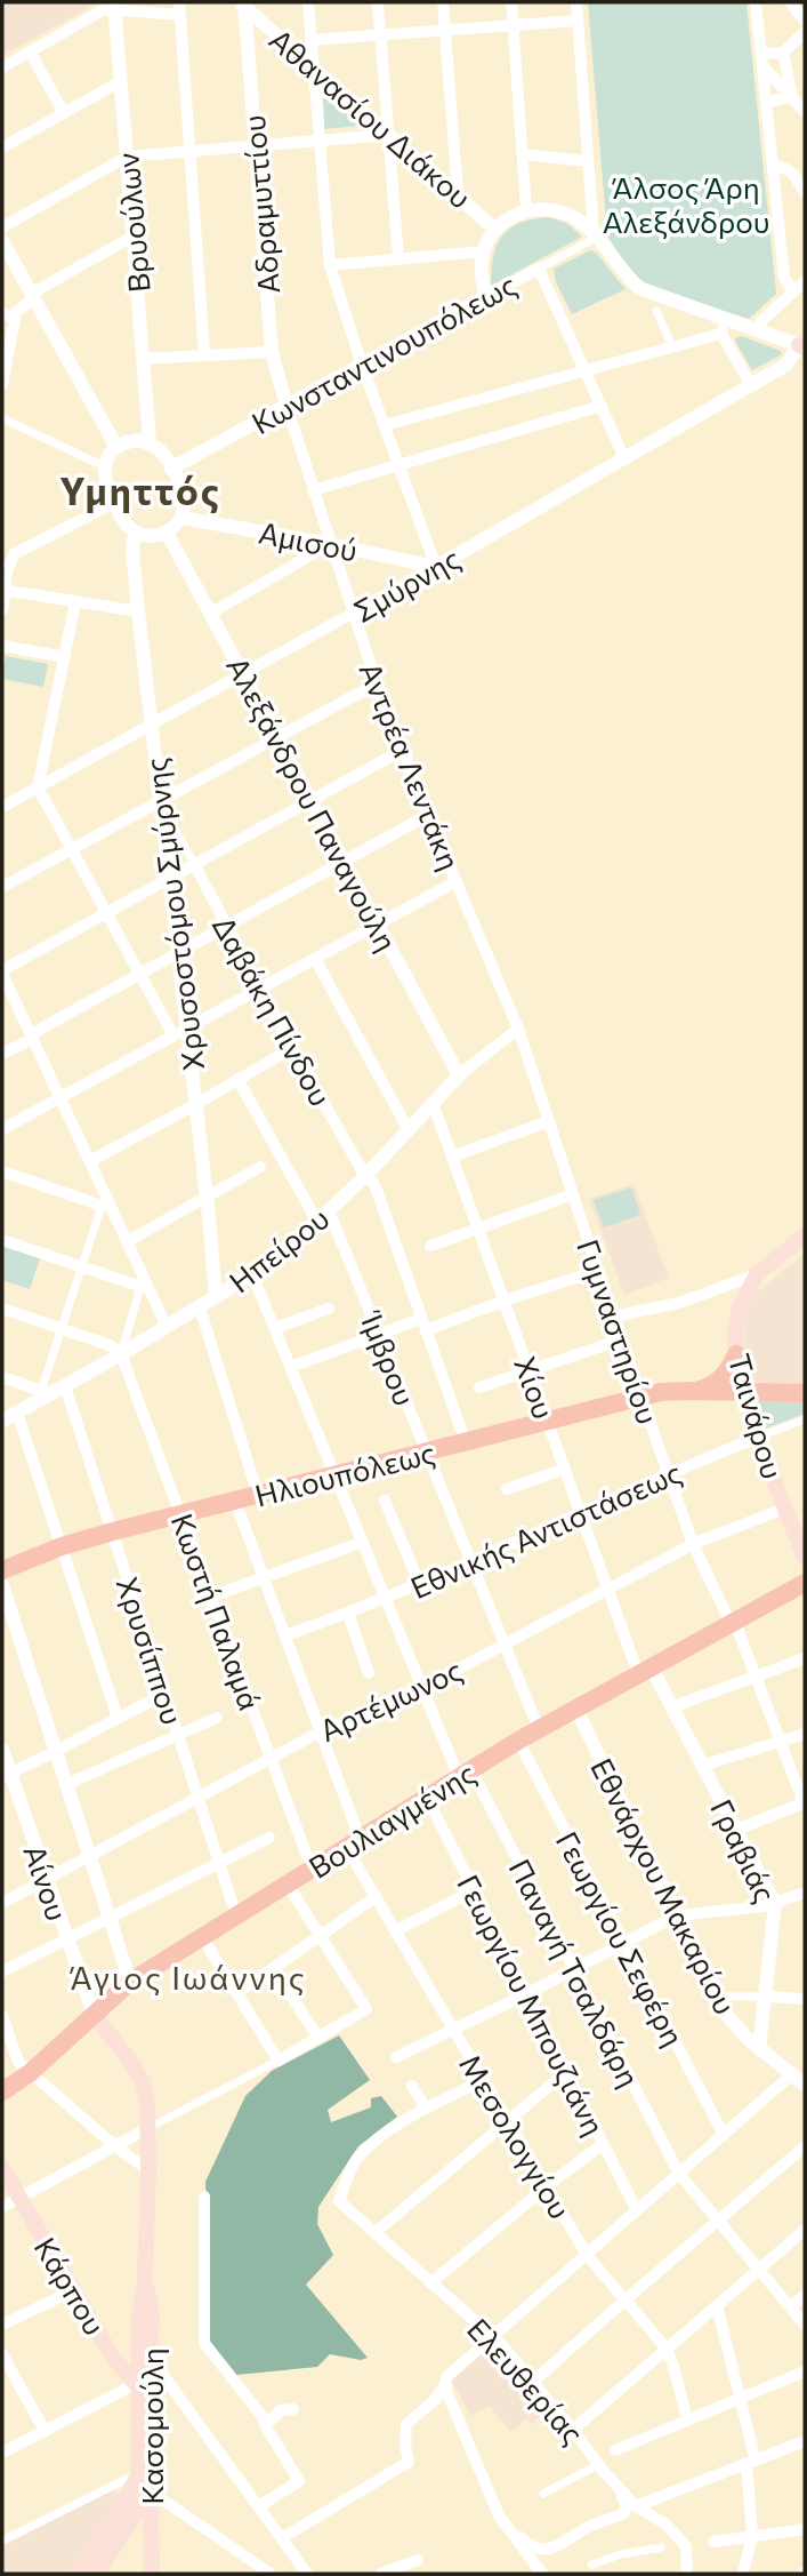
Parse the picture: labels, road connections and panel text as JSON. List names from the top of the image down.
{
  "streets": {
    "main road": [
      "Ταινάρου",
      "Ηλιουπόλεως",
      "Βουλιαγμένης",
      "Κάρπου",
      "Κασομούλη"
    ],
    "street": [
      "Αθανασίου Διάκου",
      "Αδραμυττίου",
      "Βρυούλων",
      "Κωνσταντινουπόλεως",
      "Αμισού",
      "Σμύρνης",
      "Αντρέα Λεντάκη",
      "Αλεξάνδρου Παναγούλη",
      "Χρυσοστόμου Σμύρνης",
      "Δαβάκη Πίνδου",
      "Ηπείρου",
      "Γυμναστηρίου",
      "Ίμβρου",
      "Χίου",
      "Εθνικής Αντιστάσεως",
      "Κωστή Παλαμά",
      "Χρυσίππου",
      "Αρτέμωνος",
      "Γραβιάς",
      "Αίνου",
      "Εθνάρχου Μακαρίου",
      "Γεωργίου Σεφέρη",
      "Παναγή Τσαλδάρη",
      "Γεωργίου Μπουζιάνη",
      "Μεσολογγίου",
      "Ελευθερίας"
    ]
  },
  "crossings": [
    ["Αθανασίου Διάκου", "Αδραμυττίου"],
    ["Αδραμυττίου", "Κωνσταντινουπόλεως"],
    ["Αδραμυττίου", "Αντρέα Λεντάκη"],
    ["Βρυούλων", "Κωνσταντινουπόλεως"],
    ["Βρυούλων", "Αμισού"],
    ["Βρυούλων", "Αλεξάνδρου Παναγούλη"],
    ["Βρυούλων", "Χρυσοστόμου Σμύρνης"],
    ["Κωνσταντινουπόλεως", "Αμισού"],
    ["Κωνσταντινουπόλεως", "Αντρέα Λεντάκη"],
    ["Κωνσταντινουπόλεως", "Αλεξάνδρου Παναγούλη"],
    ["Κωνσταντινουπόλεως", "Χρυσοστόμου Σμύρνης"],
    ["Αμισού", "Σμύρνης"],
    ["Αμισού", "Αντρέα Λεντάκη"],
    ["Αμισού", "Αλεξάνδρου Παναγούλη"],
    ["Αμισού", "Χρυσοστόμου Σμύρνης"],
    ["Σμύρνης", "Αντρέα Λεντάκη"],
    ["Σμύρνης", "Αλεξάνδρου Παναγούλη"],
    ["Σμύρνης", "Χρυσοστόμου Σμύρνης"],
    ["Αντρέα Λεντάκη", "Ηπείρου"],
    ["Αντρέα Λεντάκη", "Γυμναστηρίου"],
    ["Αλεξάνδρου Παναγούλη", "Χρυσοστόμου Σμύρνης"],
    ["Αλεξάνδρου Παναγούλη", "Ηπείρου"],
    ["Χρυσοστόμου Σμύρνης", "Δαβάκη Πίνδου"],
    ["Χρυσοστόμου Σμύρνης", "Ηπείρου"],
    ["Δαβάκη Πίνδου", "Ηπείρου"],
    ["Δαβάκη Πίνδου", "Ηλιουπόλεως"],
    ["Ηπείρου", "Γυμναστηρίου"],
    ["Ηπείρου", "Ίμβρου"],
    ["Ηπείρου", "Χίου"],
    ["Ηπείρου", "Κωστή Παλαμά"],
    ["Ηπείρου", "Χρυσίππου"],
    ["Ηπείρου", "Παναγή Τσαλδάρη"],
    ["Γυμναστηρίου", "Ηλιουπόλεως"],
    ["Γυμναστηρίου", "Εθνικής Αντιστάσεως"],
    ["Γυμναστηρίου", "Αρτέμωνος"],
    ["Γυμναστηρίου", "Βουλιαγμένης"],
    ["Ίμβρου", "Ηλιουπόλεως"],
    ["Ίμβρου", "Εθνικής Αντιστάσεως"],
    ["Ίμβρου", "Αρτέμωνος"],
    ["Ίμβρου", "Βουλιαγμένης"],
    ["Χίου", "Ηλιουπόλεως"],
    ["Χίου", "Εθνικής Αντιστάσεως"],
    ["Χίου", "Αρτέμωνος"],
    ["Χίου", "Βουλιαγμένης"],
    ["Χίου", "Γραβιάς"],
    ["Ταινάρου", "Εθνικής Αντιστάσεως"],
    ["Ταινάρου", "Αρτέμωνος"],
    ["Ηλιουπόλεως", "Κωστή Παλαμά"],
    ["Ηλιουπόλεως", "Χρυσίππου"],
    ["Ηλιουπόλεως", "Παναγή Τσαλδάρη"],
    ["Ηλιουπόλεως", "Μεσολογγίου"],
    ["Εθνικής Αντιστάσεως", "Παναγή Τσαλδάρη"],
    ["Εθνικής Αντιστάσεως", "Μεσολογγίου"],
    ["Κωστή Παλαμά", "Αρτέμωνος"],
    ["Κωστή Παλαμά", "Βουλιαγμένης"],
    ["Χρυσίππου", "Αρτέμωνος"],
    ["Χρυσίππου", "Βουλιαγμένης"],
    ["Αρτέμωνος", "Αίνου"],
    ["Αρτέμωνος", "Παναγή Τσαλδάρη"],
    ["Αρτέμωνος", "Μεσολογγίου"],
    ["Βουλιαγμένης", "Γραβιάς"],
    ["Βουλιαγμένης", "Αίνου"],
    ["Βουλιαγμένης", "Εθνάρχου Μακαρίου"],
    ["Βουλιαγμένης", "Γεωργίου Σεφέρη"],
    ["Βουλιαγμένης", "Παναγή Τσαλδάρη"],
    ["Βουλιαγμένης", "Γεωργίου Μπουζιάνη"],
    ["Βουλιαγμένης", "Μεσολογγίου"],
    ["Βουλιαγμένης", "Κασομούλη"],
    ["Γραβιάς", "Εθνάρχου Μακαρίου"],
    ["Αίνου", "Κασομούλη"],
    ["Κάρπου", "Κασομούλη"]
  ],
  "districts": ["Υμηττός", "Άγιος Ιωάννης"],
  "parks": ["Άλσος Άρη Αλεξάνδρου"]
}
